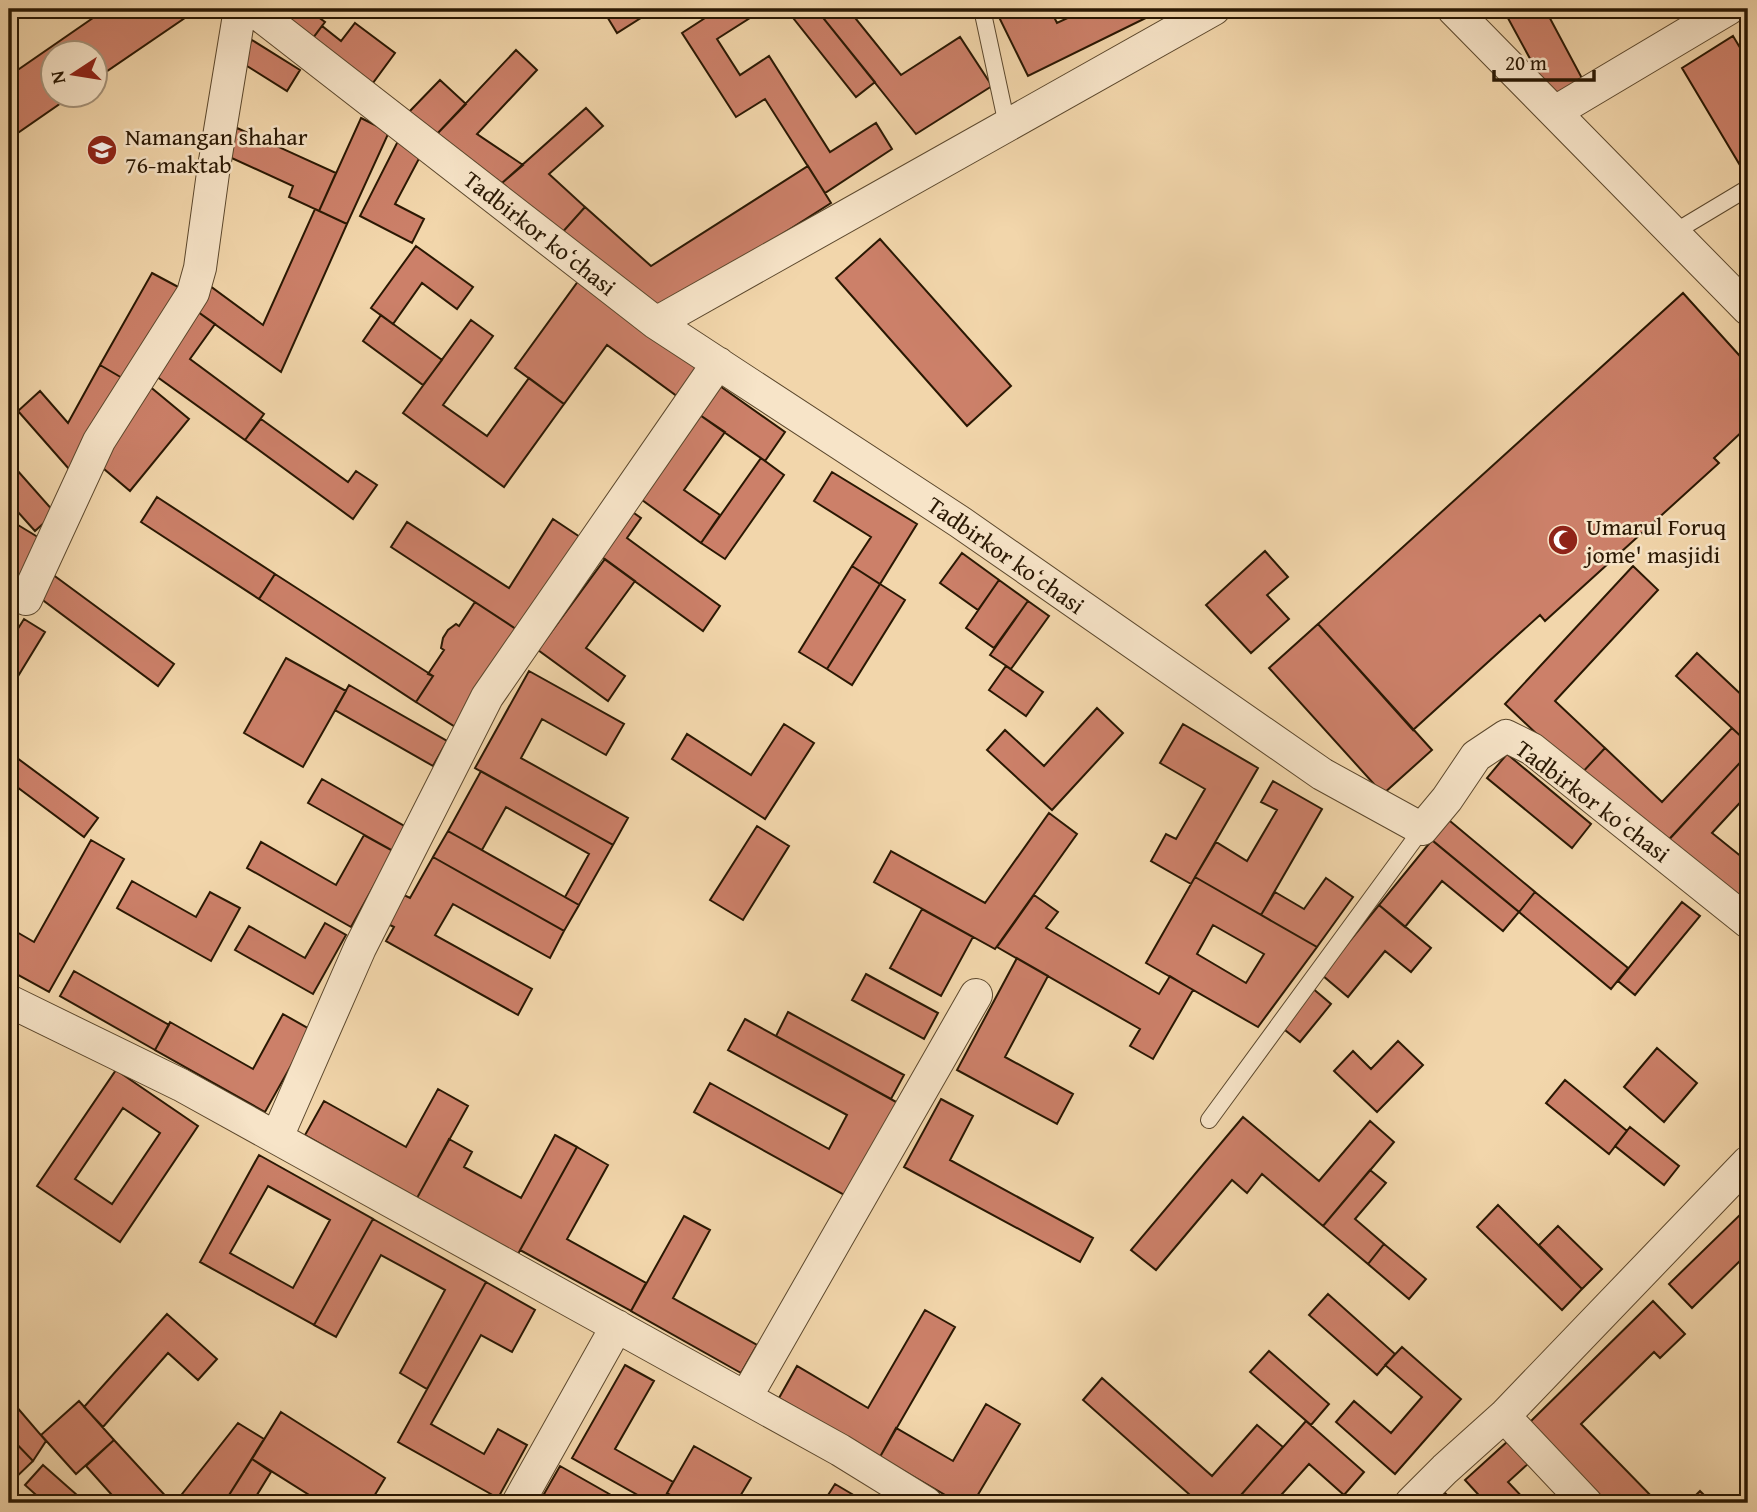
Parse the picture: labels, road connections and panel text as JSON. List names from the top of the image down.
{
  "streets": {
    "street": ["Tadbirkor koʻchasi"]
  },
  "places": {
    "school or university": ["Namangan shahar 76-maktab"],
    "mosque": ["Umarul Foruq jome' masjidi"]
  },
  "scale_bar": "20 m",
  "north": "left"
}
